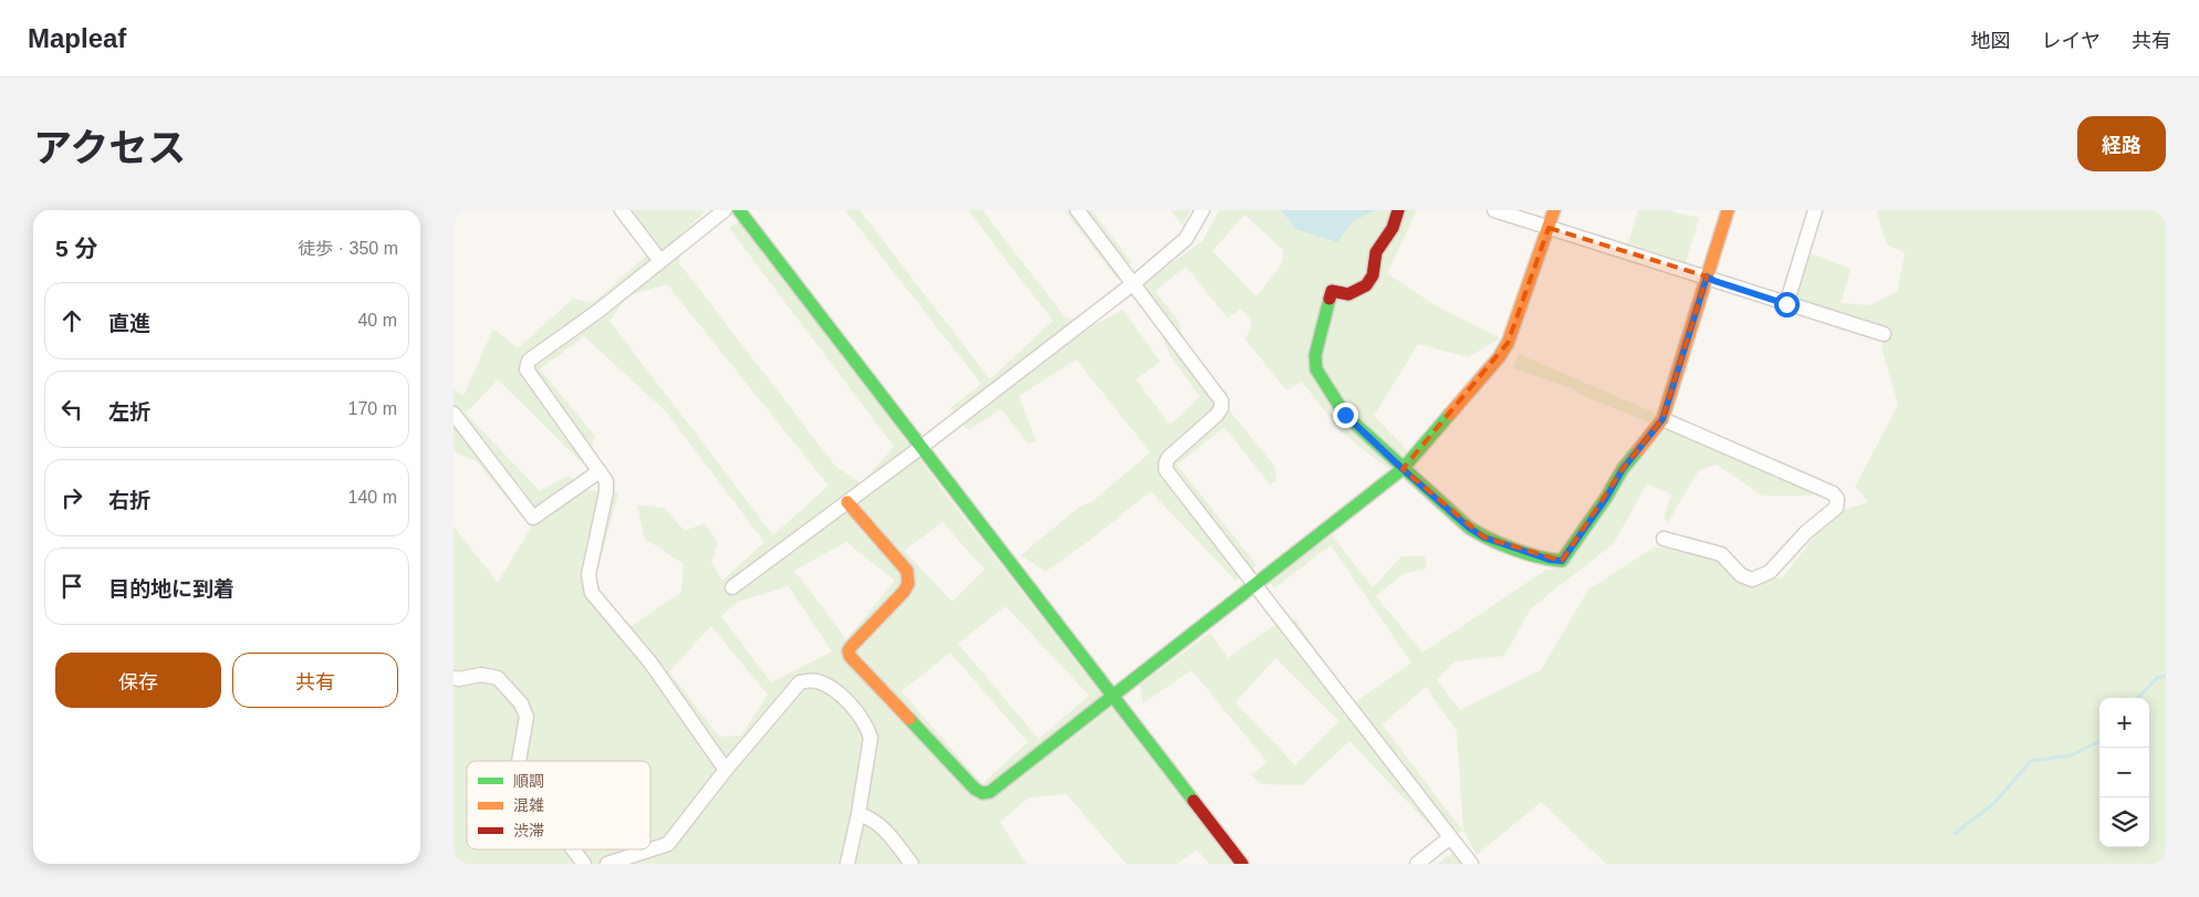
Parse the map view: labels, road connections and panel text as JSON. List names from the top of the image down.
{
  "legend": ["順調", "混雑", "渋滞"],
  "page": {
    "header": "Mapleaf",
    "nav": ["地図", "レイヤ", "共有"],
    "title": "アクセス",
    "buttons": [
      "経路",
      ["保存", "共有"]
    ],
    "heading": ["5 分", "徒歩 · 350 m"],
    "list": [
      ["直進", "40 m"],
      ["左折", "170 m"],
      ["右折", "140 m"],
      "目的地に到着"
    ],
    "map_buttons": ["+", "−"]
  }
}
